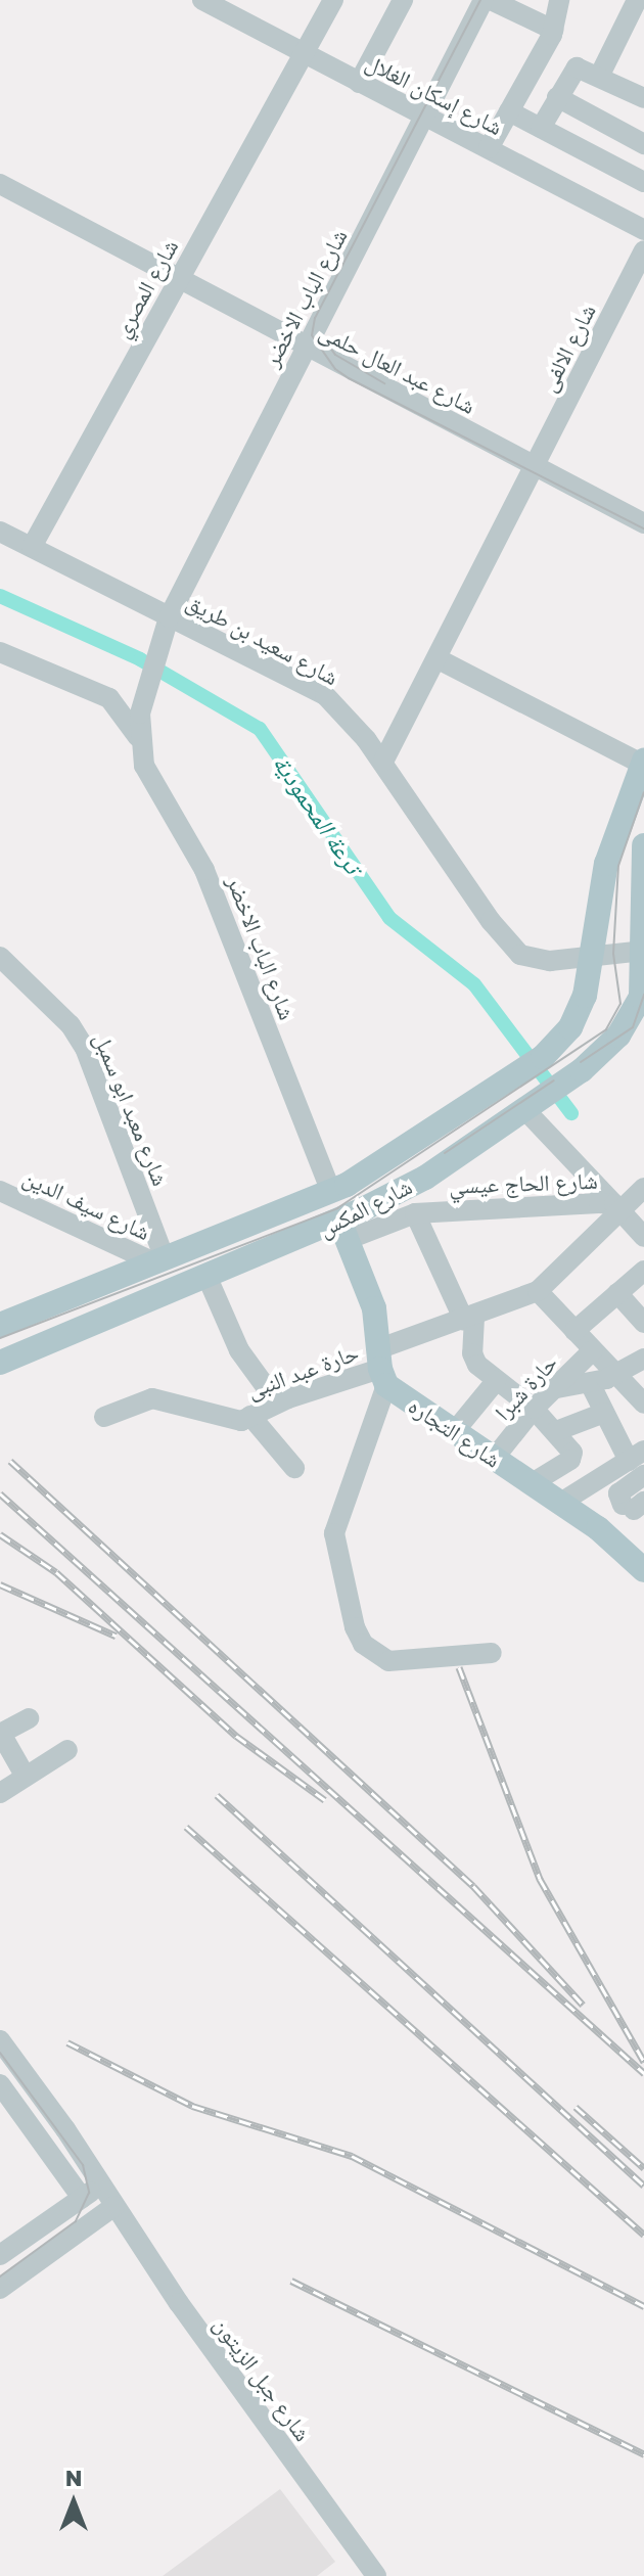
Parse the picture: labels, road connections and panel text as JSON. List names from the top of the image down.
{
  "streets": {
    "main road": ["شارع المكس", "شارع التجاره"],
    "street": [
      "شارع إسكان الغلال",
      "شارع المصري",
      "شارع الباب الاخضر",
      "شارع الالفى",
      "شارع عبد العال حلمى",
      "شارع سعيد بن طريق",
      "شارع معبد ابو سمبل",
      "شارع الحاج عيسي",
      "شارع سيف الدين",
      "حارة عبد النبى",
      "حارة شبرا",
      "شارع جبل الزيتون"
    ]
  },
  "crossings": [
    ["شارع إسكان الغلال", "شارع المصري"],
    ["شارع إسكان الغلال", "شارع الباب الاخضر"],
    ["شارع المصري", "شارع عبد العال حلمى"],
    ["شارع المصري", "شارع سعيد بن طريق"],
    ["شارع الباب الاخضر", "شارع عبد العال حلمى"],
    ["شارع الباب الاخضر", "شارع سعيد بن طريق"],
    ["شارع الباب الاخضر", "شارع المكس"],
    ["شارع الالفى", "شارع عبد العال حلمى"],
    ["شارع الالفى", "شارع سعيد بن طريق"],
    ["شارع سعيد بن طريق", "شارع المكس"],
    ["شارع معبد ابو سمبل", "شارع سيف الدين"],
    ["شارع معبد ابو سمبل", "شارع المكس"],
    ["شارع الحاج عيسي", "شارع المكس"],
    ["شارع سيف الدين", "شارع المكس"],
    ["حارة عبد النبى", "شارع التجاره"],
    ["حارة شبرا", "شارع التجاره"]
  ],
  "water": ["ترعة المحمودية"],
  "north": "top"
}
